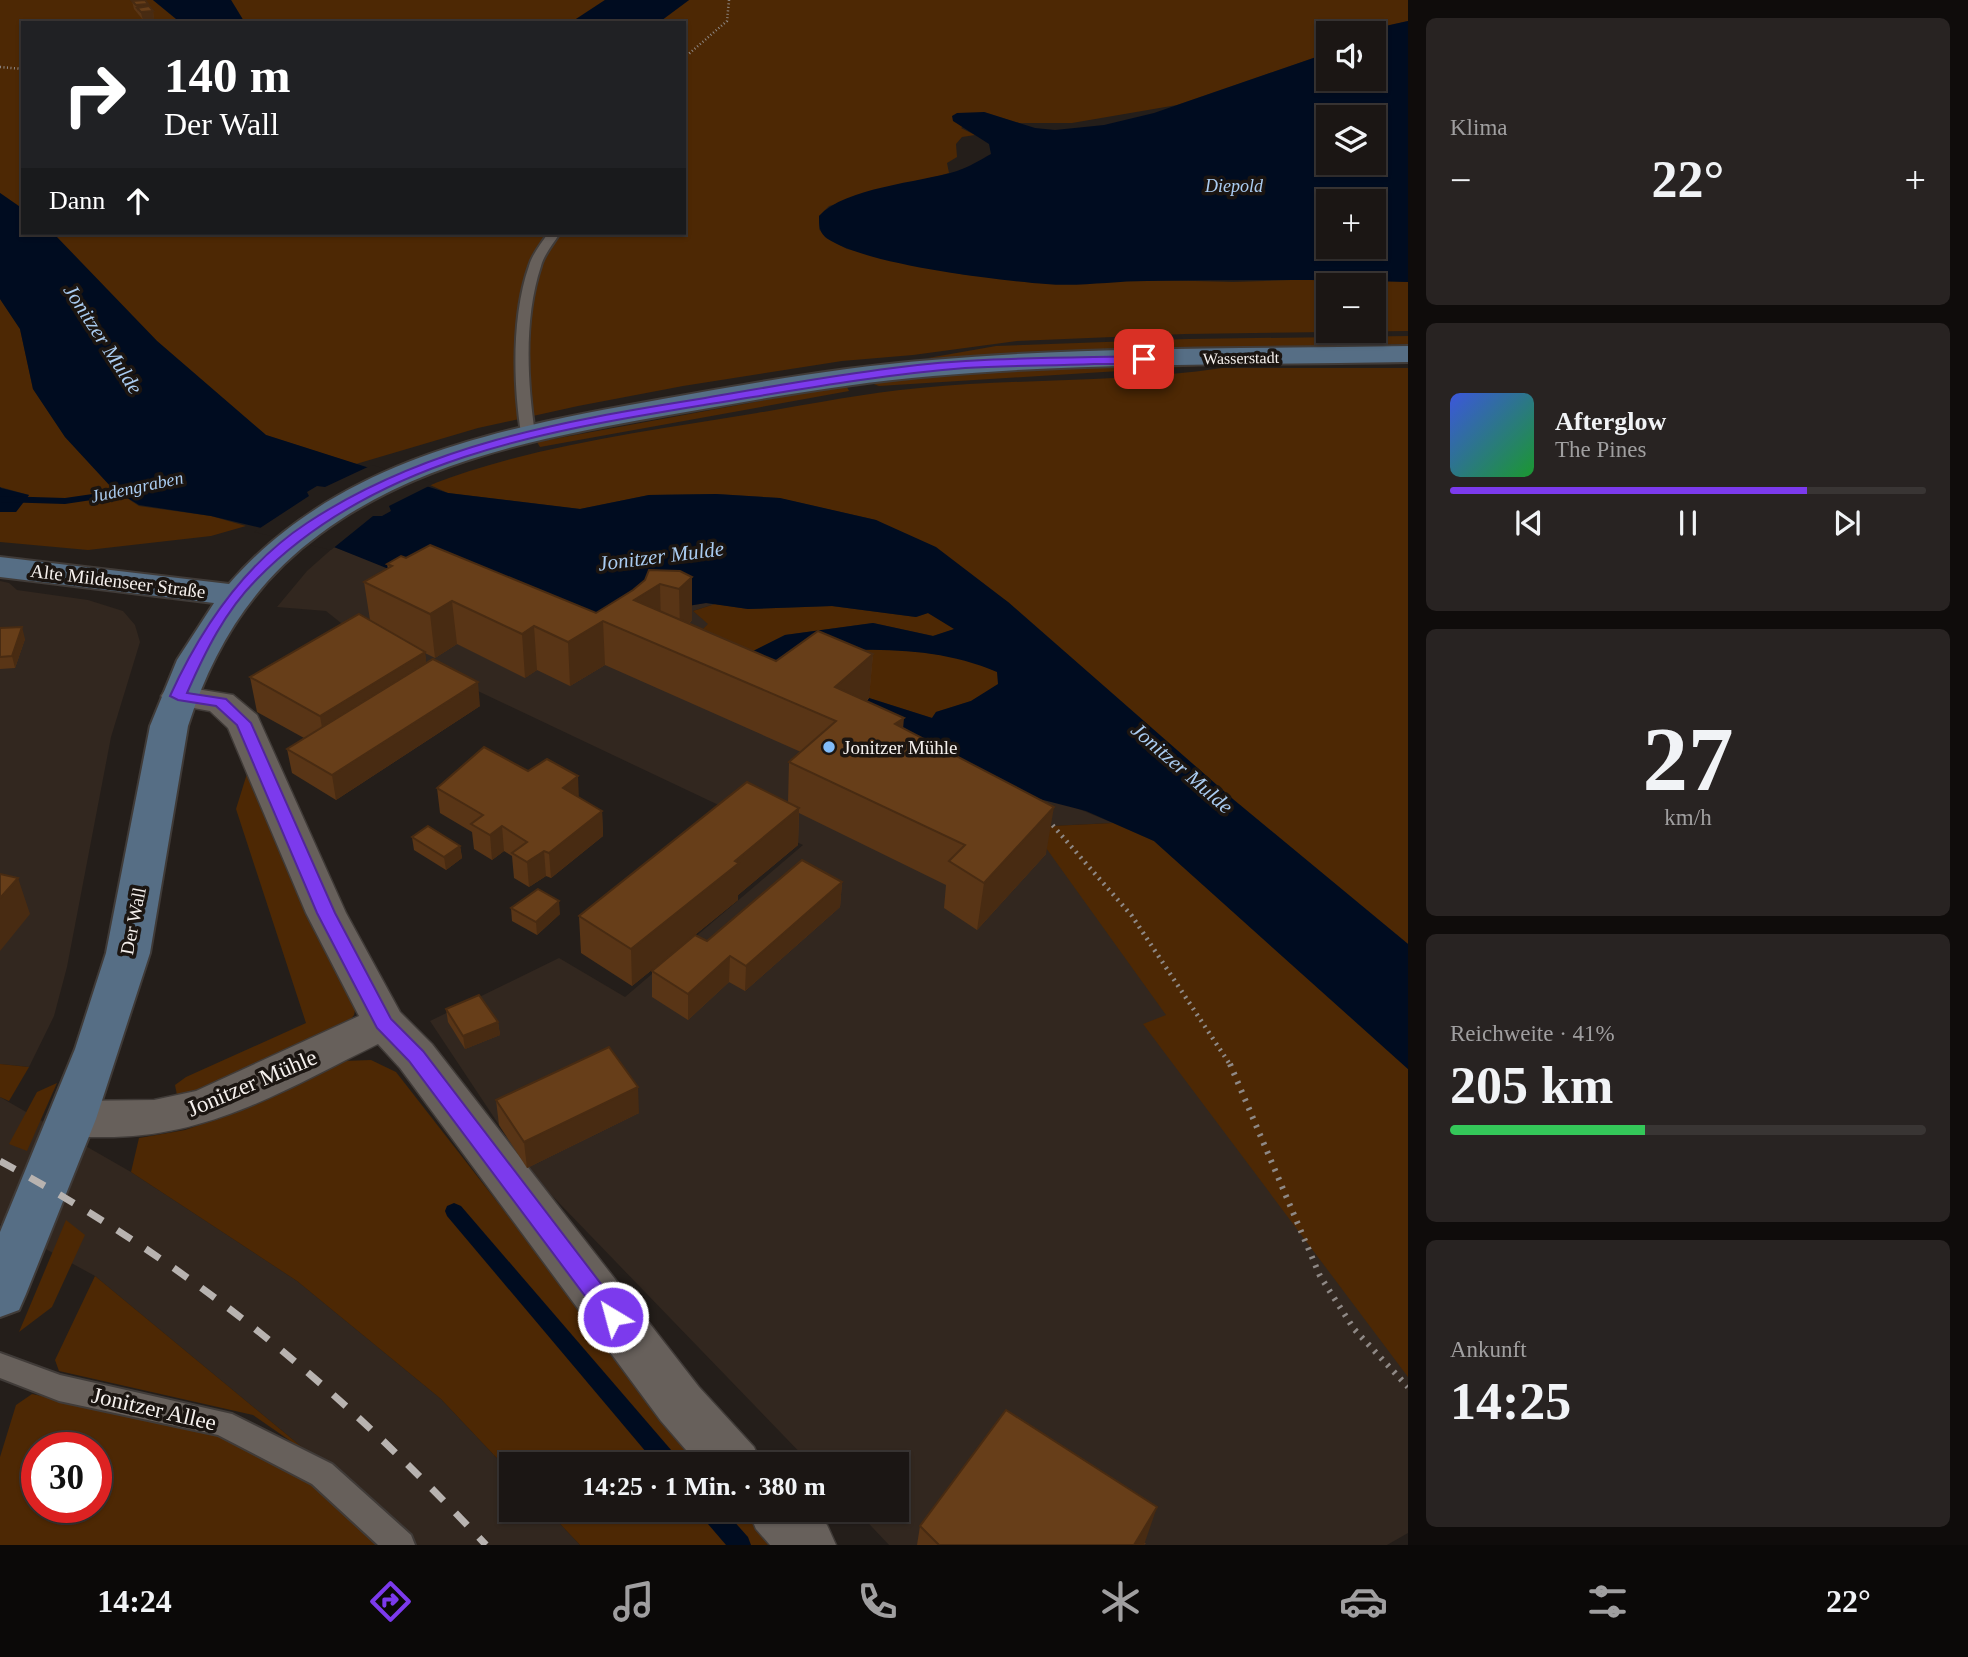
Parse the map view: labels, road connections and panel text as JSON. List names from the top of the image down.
{
  "streets": {
    "main road": ["Wasserstadt", "Alte Mildenseer Straße", "Der Wall"],
    "street": ["Jonitzer Mühle"],
    "lane": ["Jonitzer Allee"]
  },
  "crossings": [
    ["Wasserstadt", "Der Wall"],
    ["Alte Mildenseer Straße", "Der Wall"],
    ["Der Wall", "Jonitzer Mühle"]
  ],
  "water": ["Diepold", "Jonitzer Mulde", "Judengraben"],
  "places": ["Jonitzer Mühle"],
  "page": {
    "tile": [
      "Klima",
      ["27", "km/h"],
      ["Reichweite · 41%", "205 km"],
      ["Ankunft", "14:25"]
    ],
    "map_buttons": ["+", "−"],
    "turn": ["140 m", "Der Wall"],
    "heat": ["−", "22°", "+"],
    "then": "Dann",
    "song": ["Afterglow", "The Pines"],
    "limit": "30",
    "trip": "14:25 · 1 Min. · 380 m",
    "tabs": ["14:24", "22°"]
  }
}
